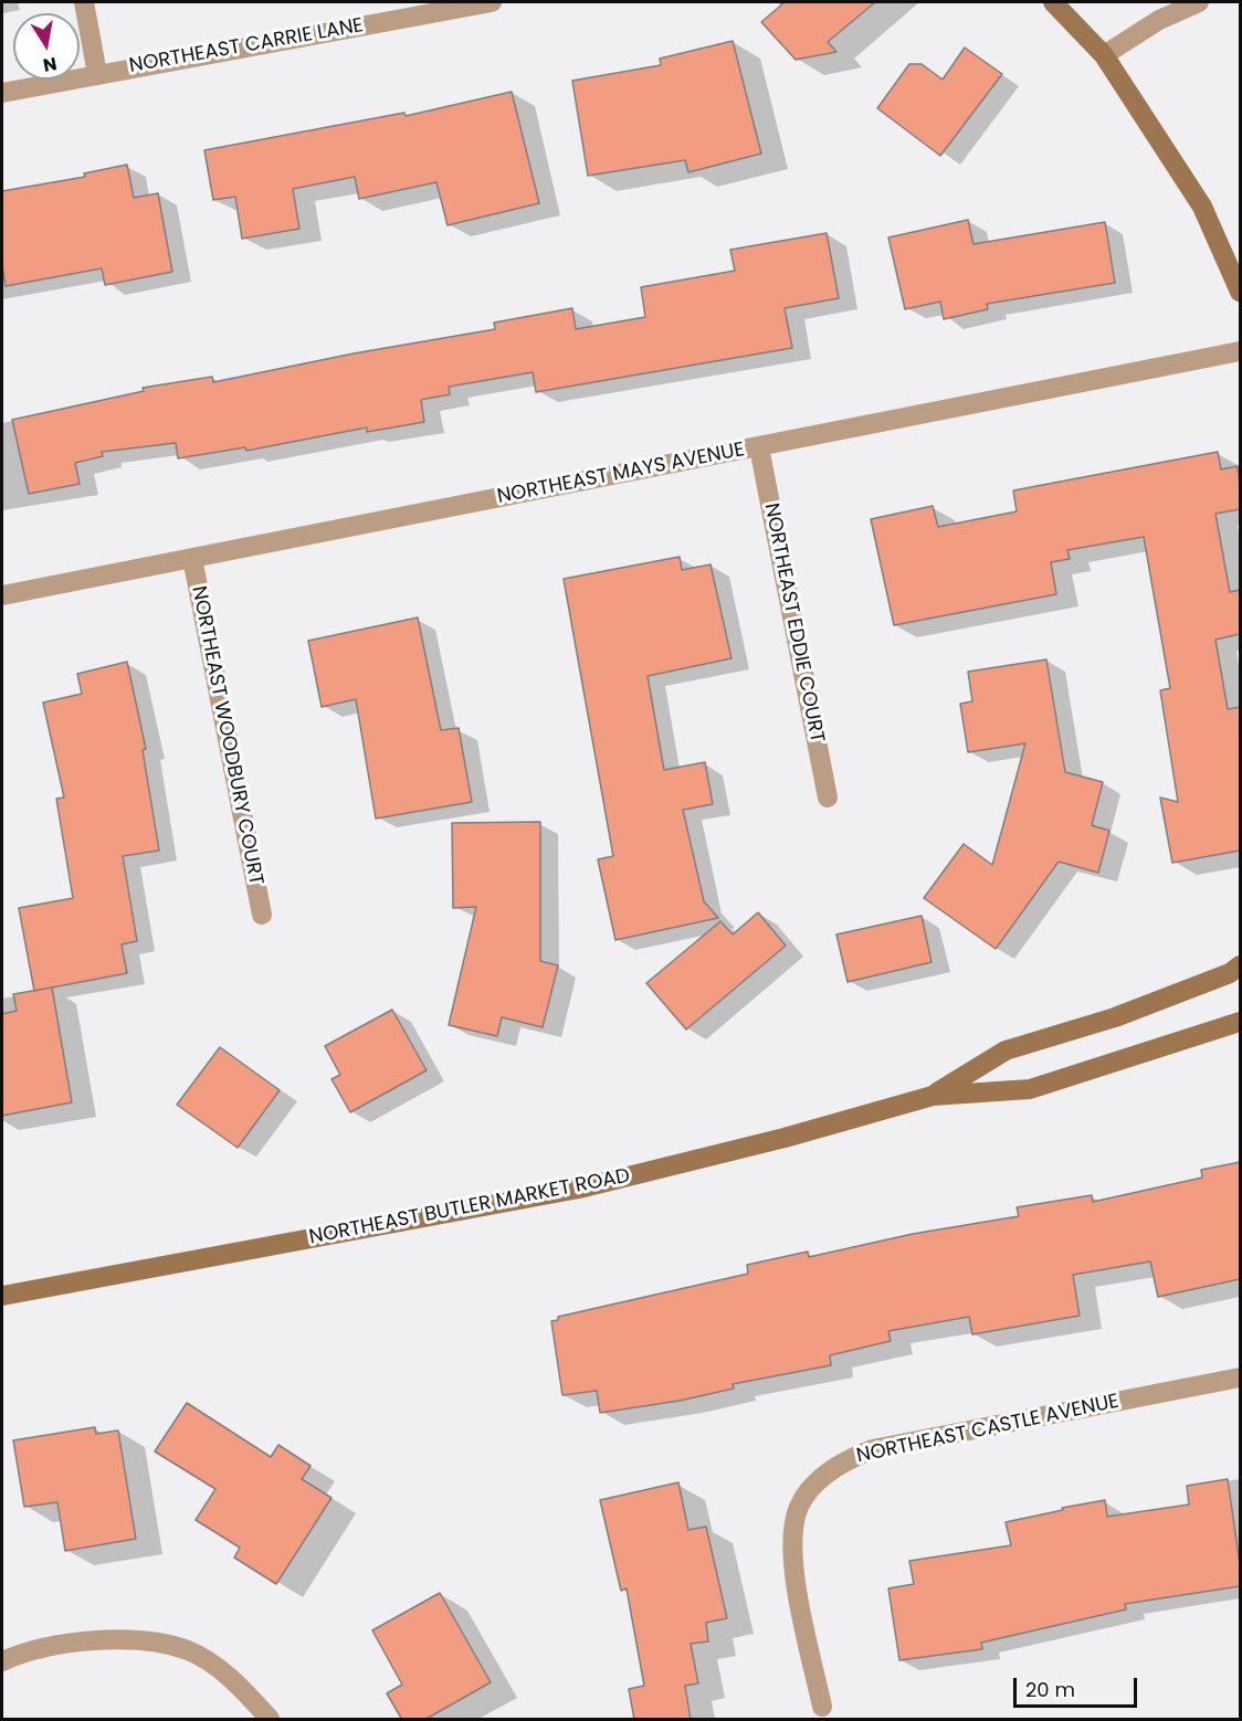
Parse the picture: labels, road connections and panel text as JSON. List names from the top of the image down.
{
  "streets": {
    "main road": ["NORTHEAST BUTLER MARKET ROAD"],
    "street": [
      "NORTHEAST CARRIE LANE",
      "NORTHEAST MAYS AVENUE",
      "NORTHEAST EDDIE COURT",
      "NORTHEAST WOODBURY COURT",
      "NORTHEAST CASTLE AVENUE"
    ]
  },
  "crossings": [
    ["NORTHEAST MAYS AVENUE", "NORTHEAST EDDIE COURT"],
    ["NORTHEAST MAYS AVENUE", "NORTHEAST WOODBURY COURT"]
  ],
  "scale_bar": "20 m",
  "north": "bottom"
}
